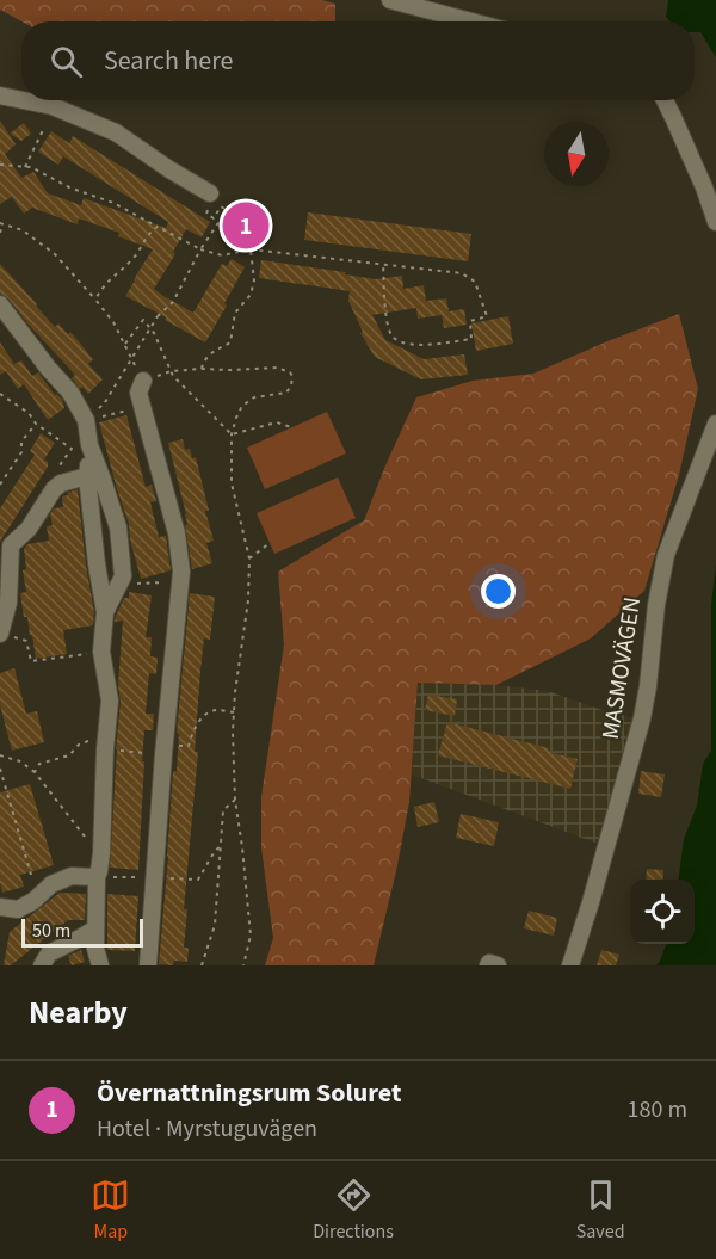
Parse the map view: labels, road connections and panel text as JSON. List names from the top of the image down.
{
  "streets": {
    "street": ["MASMOVÄGEN"]
  },
  "scale_bar": "50 m",
  "north": "bottom",
  "page": {
    "search": "Search here",
    "pins": "1",
    "scale": "50 m",
    "heading": "Nearby",
    "list": [
      {
        "mark": "1",
        "name": "Övernattningsrum Soluret",
        "note": "Hotel · Myrstuguvägen",
        "value": "180 m"
      }
    ],
    "nav": ["Map", "Directions", "Saved"]
  }
}
